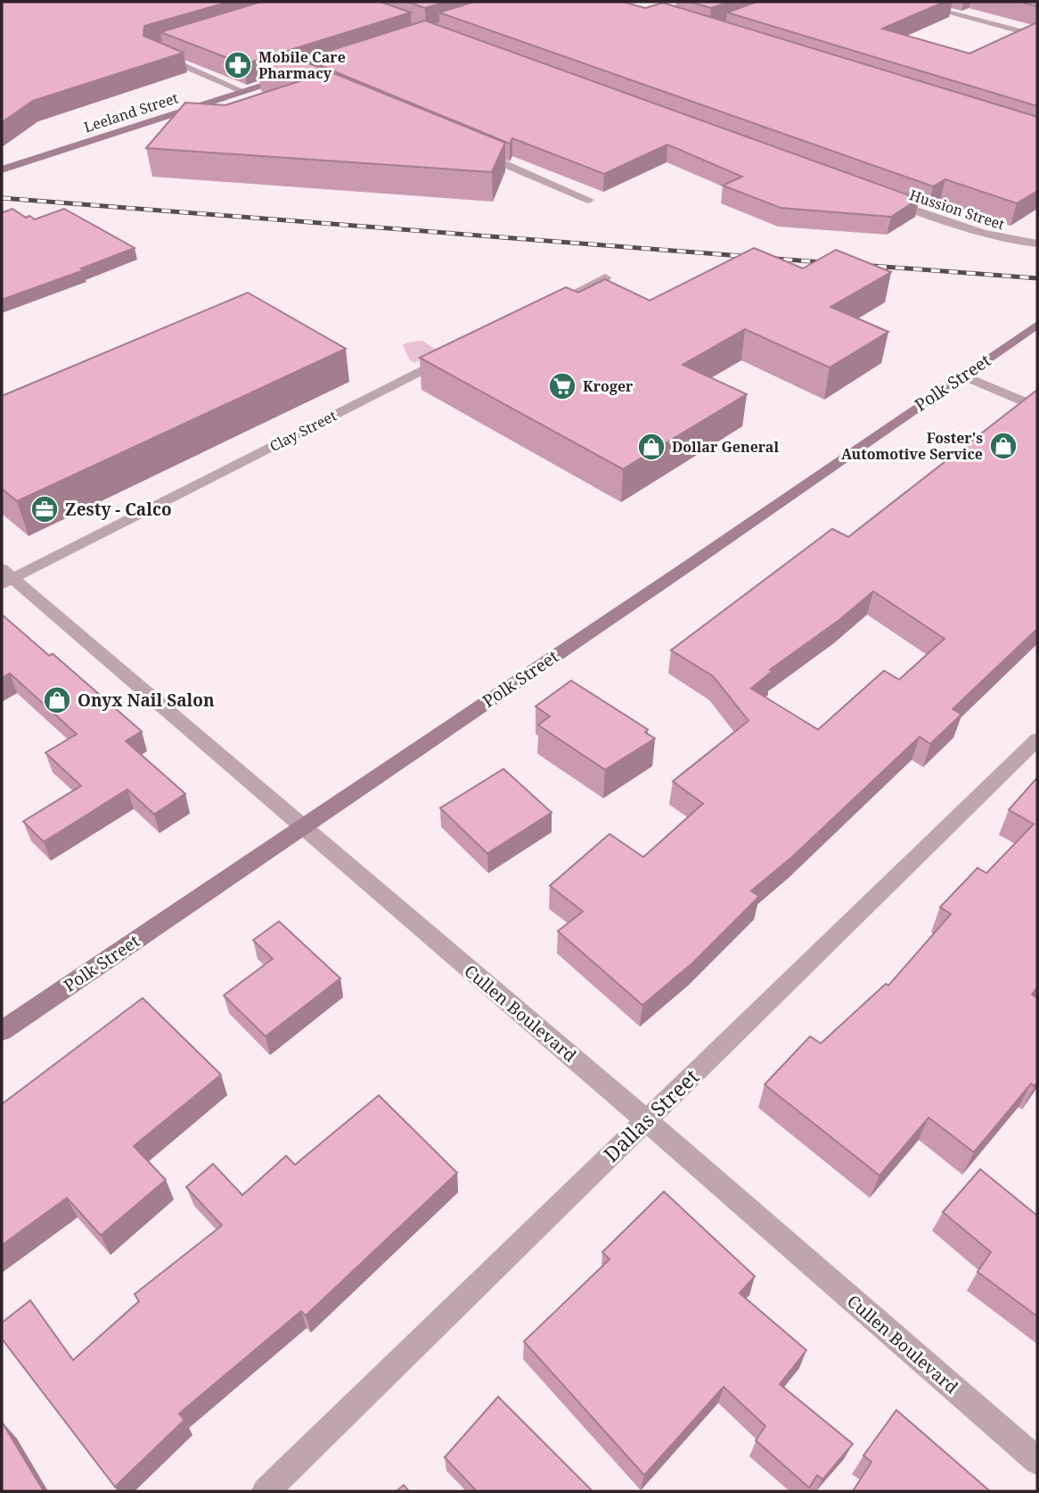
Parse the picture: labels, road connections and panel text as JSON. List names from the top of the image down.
{
  "streets": {
    "main road": ["Leeland Street", "Polk Street"],
    "street": [
      "Hussion Street",
      "Clay Street",
      "Cullen Boulevard",
      "Dallas Street"
    ]
  },
  "crossings": [
    ["Polk Street", "Cullen Boulevard"],
    ["Clay Street", "Cullen Boulevard"],
    ["Cullen Boulevard", "Dallas Street"]
  ],
  "places": {
    "pharmacy": ["Mobile Care Pharmacy"],
    "supermarket": ["Kroger"],
    "shop": ["Foster's Automotive Service", "Dollar General", "Onyx Nail Salon"],
    "office": ["Zesty - Calco"]
  }
}
